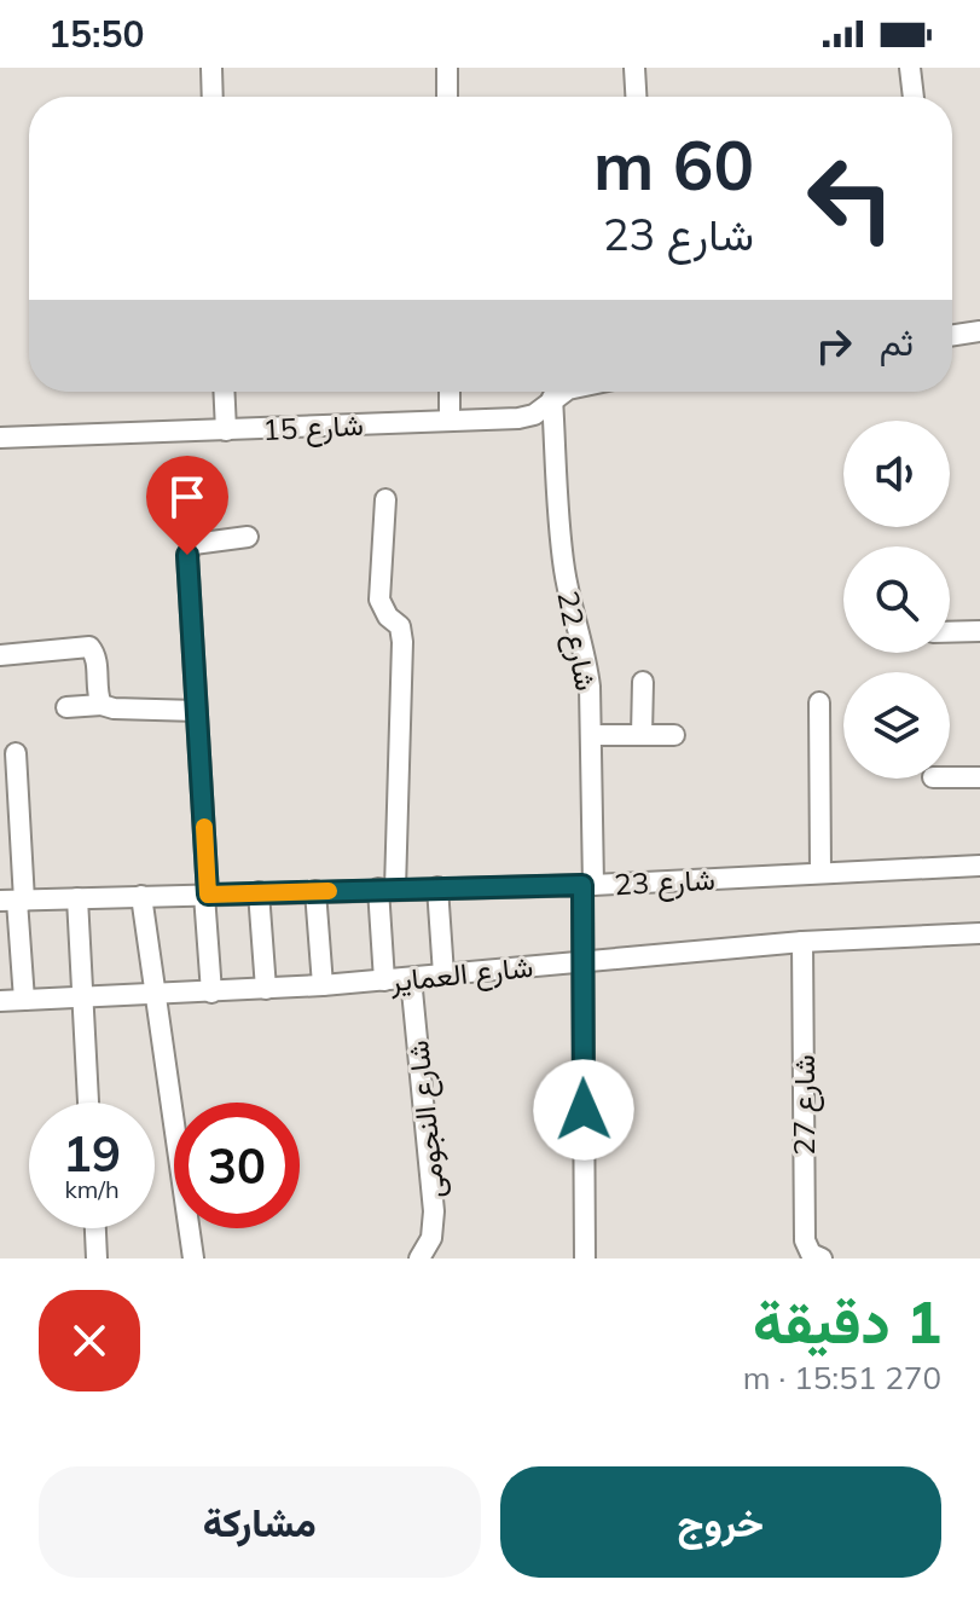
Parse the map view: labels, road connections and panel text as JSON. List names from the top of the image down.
{
  "streets": {
    "street": [
      "شارع 15",
      "شارع 22",
      "شارع 23",
      "شارع العماير",
      "شارع 27",
      "شارع النجومى"
    ]
  },
  "crossings": [
    ["شارع 15", "شارع 22"],
    ["شارع 22", "شارع 23"],
    ["شارع 22", "شارع العماير"],
    ["شارع العماير", "شارع 27"],
    ["شارع العماير", "شارع النجومى"]
  ],
  "page": {
    "status": "15:50",
    "turn": ["60 m", "شارع 23"],
    "then": "ثم",
    "speed": "19 km/h",
    "limit": "30",
    "heading": ["1 دقيقة", "270 m · 15:51"],
    "buttons": ["خروج", "مشاركة"]
  }
}
